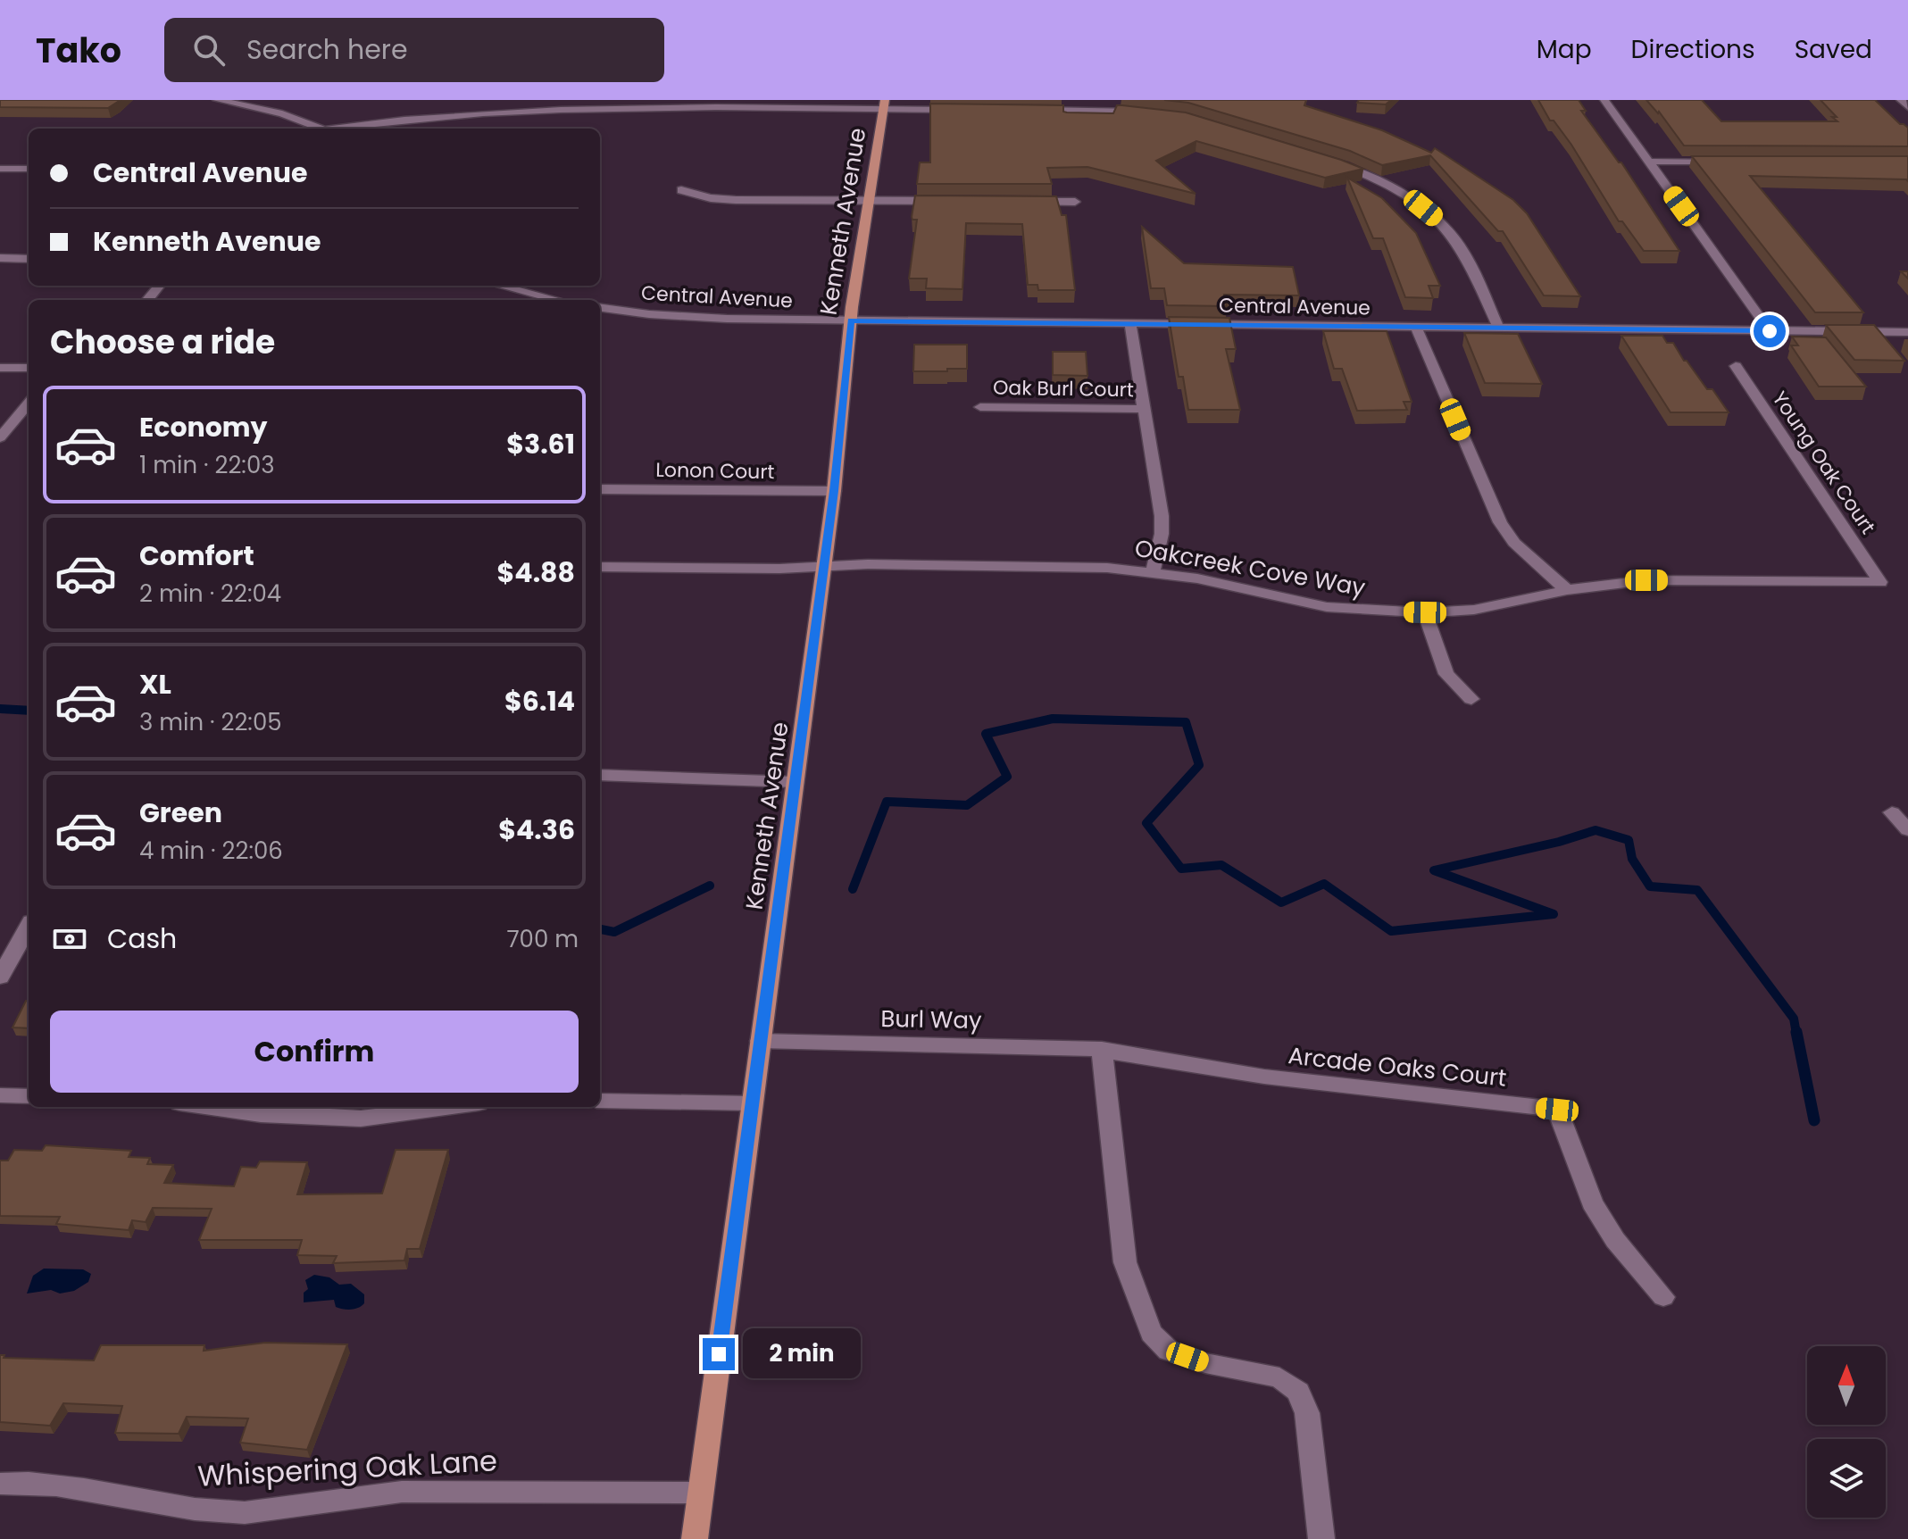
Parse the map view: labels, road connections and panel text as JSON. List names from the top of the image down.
{
  "streets": {
    "main road": ["Kenneth Avenue"],
    "street": [
      "Central Avenue",
      "Oak Burl Court",
      "Young Oak Court",
      "Lonon Court",
      "Oakcreek Cove Way",
      "Burl Way",
      "Arcade Oaks Court",
      "Whispering Oak Lane"
    ]
  },
  "crossings": [
    ["Kenneth Avenue", "Central Avenue"],
    ["Kenneth Avenue", "Lonon Court"],
    ["Kenneth Avenue", "Oakcreek Cove Way"],
    ["Kenneth Avenue", "Burl Way"],
    ["Kenneth Avenue", "Whispering Oak Lane"],
    ["Young Oak Court", "Oakcreek Cove Way"],
    ["Burl Way", "Arcade Oaks Court"]
  ],
  "north": "top",
  "page": {
    "header": "Tako",
    "search": "Search here",
    "nav": ["Map", "Directions", "Saved"],
    "banner": ["Central Avenue", "Kenneth Avenue"],
    "heading": "Choose a ride",
    "list": [
      {
        "name": "Economy",
        "note": "1 min · 22:03",
        "value": "$3.61"
      },
      {
        "name": "Comfort",
        "note": "2 min · 22:04",
        "value": "$4.88"
      },
      {
        "name": "XL",
        "note": "3 min · 22:05",
        "value": "$6.14"
      },
      {
        "name": "Green",
        "note": "4 min · 22:06",
        "value": "$4.36"
      }
    ],
    "pay": ["Cash", "700 m"],
    "buttons": "Confirm",
    "bubble": "2 min"
  }
}
